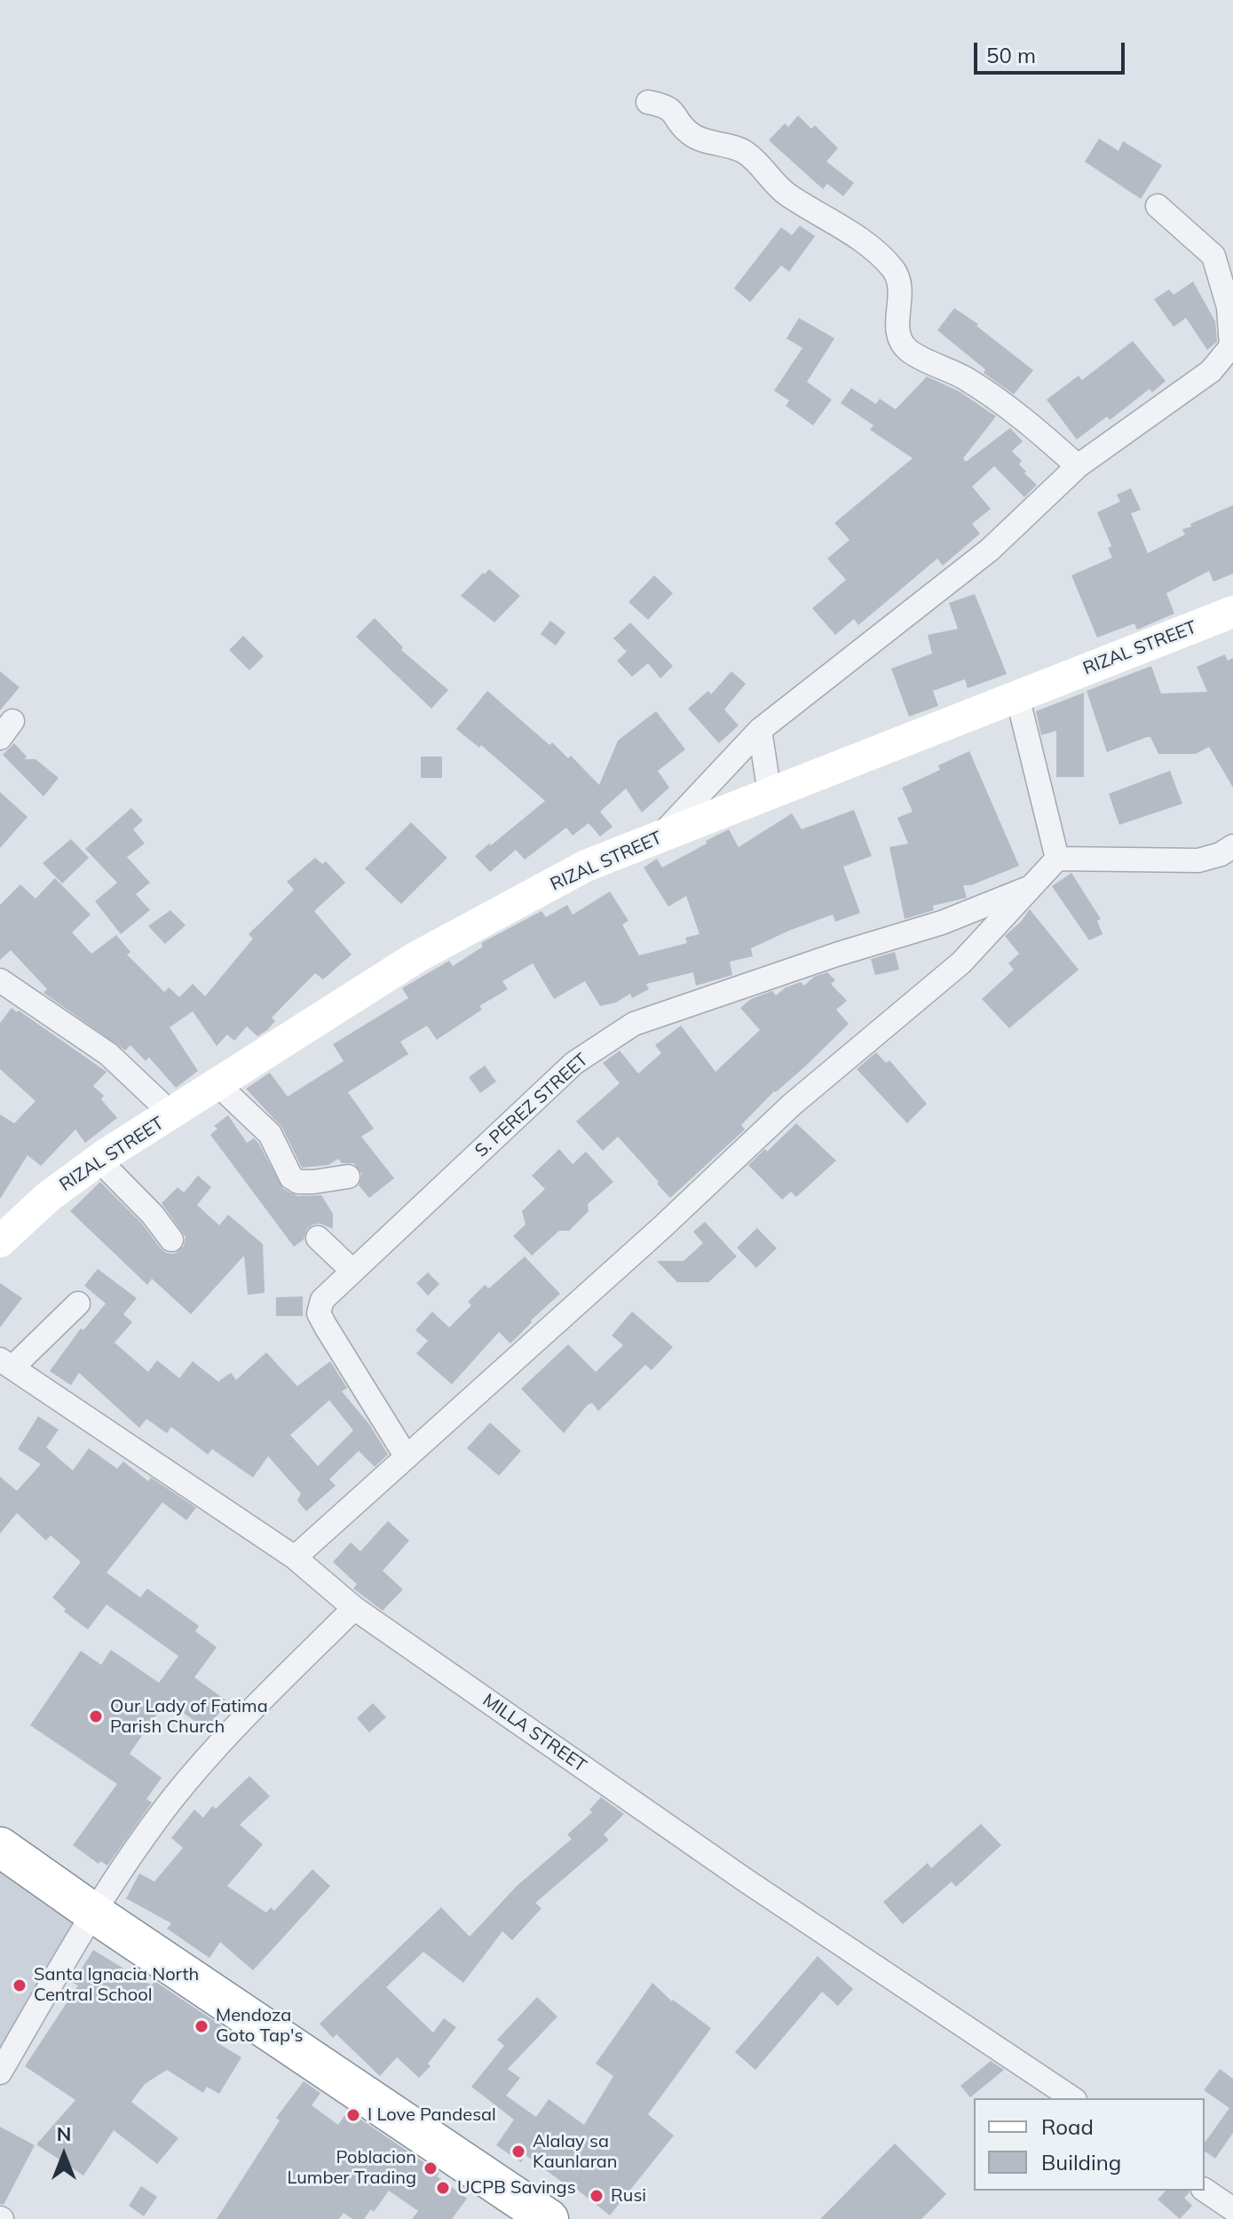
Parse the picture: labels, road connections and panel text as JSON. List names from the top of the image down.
{
  "streets": {
    "street": ["RIZAL STREET", "S. PEREZ STREET", "MILLA STREET"]
  },
  "places": [
    "Our Lady of Fatima Parish Church",
    "Santa Ignacia North Central School",
    "Mendoza Goto Tap's",
    "I Love Pandesal",
    "Alalay sa Kaunlaran",
    "Poblacion Lumber Trading",
    "UCPB Savings",
    "Rusi"
  ],
  "legend": ["Road", "Building"],
  "scale_bar": "50 m",
  "north": "top"
}
